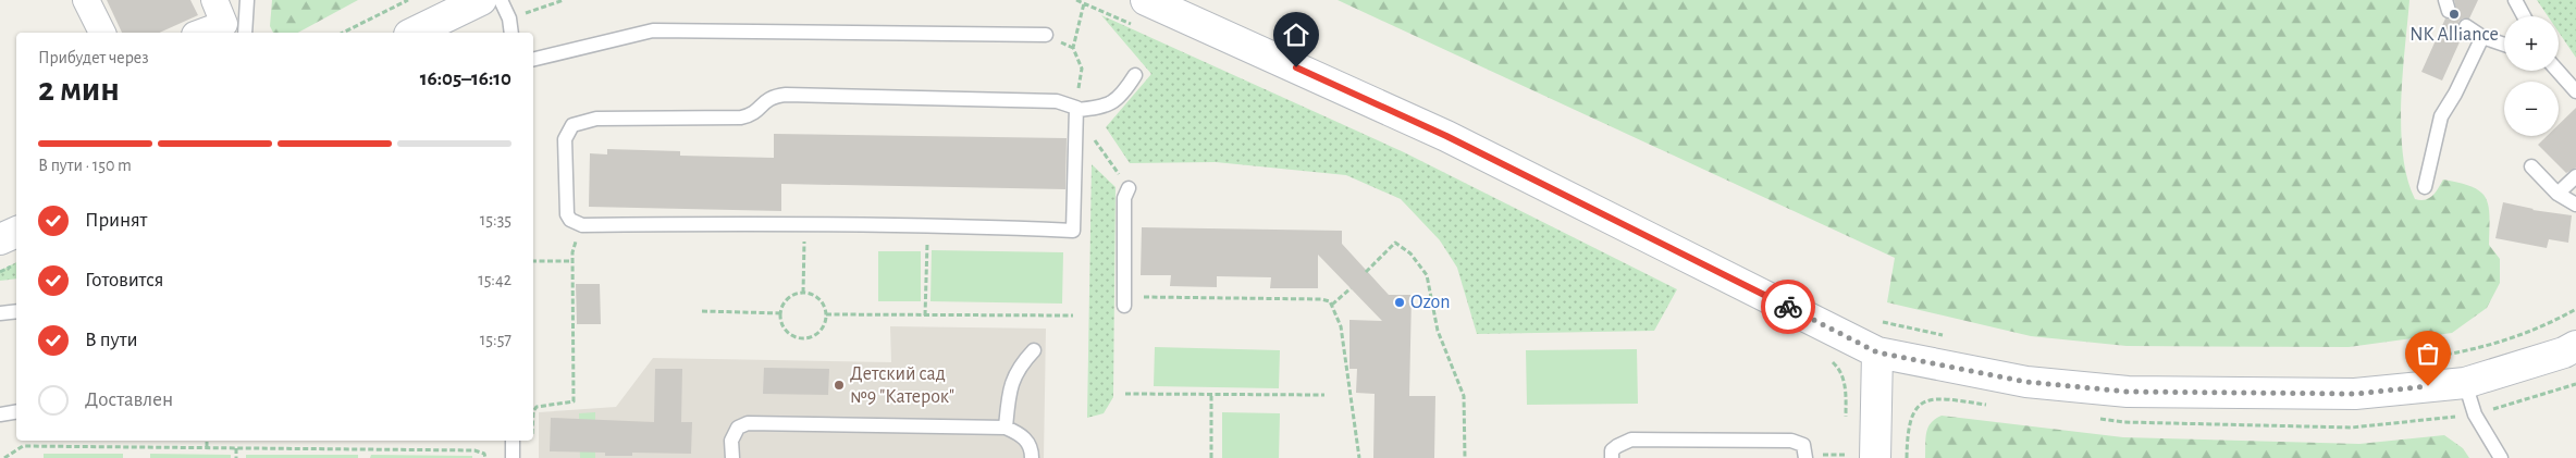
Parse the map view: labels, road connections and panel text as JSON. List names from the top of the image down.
{
  "places": ["NK Alliance", "Ozon", "Детский сад №9 \"Катерок\""],
  "page": {
    "map_buttons": ["+", "−"],
    "heading": ["2 мин", "Прибудет через", "16:05–16:10"],
    "bar": "В пути · 150 m",
    "list": [
      ["Принят", "15:35"],
      ["Готовится", "15:42"],
      ["В пути", "15:57"],
      "Доставлен"
    ]
  }
}
